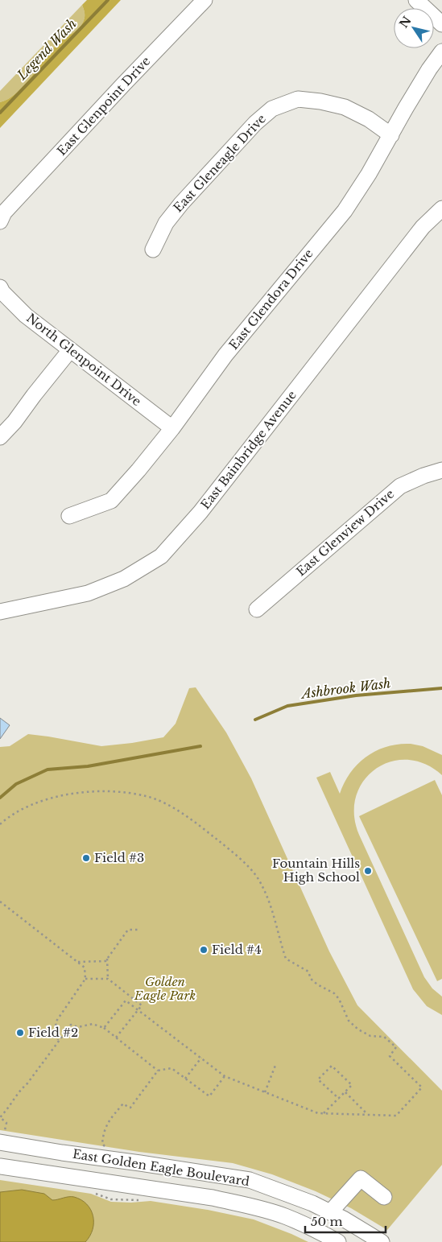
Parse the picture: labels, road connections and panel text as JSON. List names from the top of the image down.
{
  "streets": {
    "street": [
      "East Glenpoint Drive",
      "East Gleneagle Drive",
      "East Glendora Drive",
      "North Glenpoint Drive",
      "East Bainbridge Avenue",
      "East Glenview Drive",
      "East Golden Eagle Boulevard"
    ]
  },
  "crossings": [
    ["East Gleneagle Drive", "East Glendora Drive"],
    ["East Glendora Drive", "North Glenpoint Drive"]
  ],
  "water": ["Legend Wash", "Ashbrook Wash"],
  "parks": ["Golden Eagle Park"],
  "places": [
    "Field #3",
    "Fountain Hills High School",
    "Field #4",
    "Field #2"
  ],
  "scale_bar": "50 m",
  "north": "top left"
}
